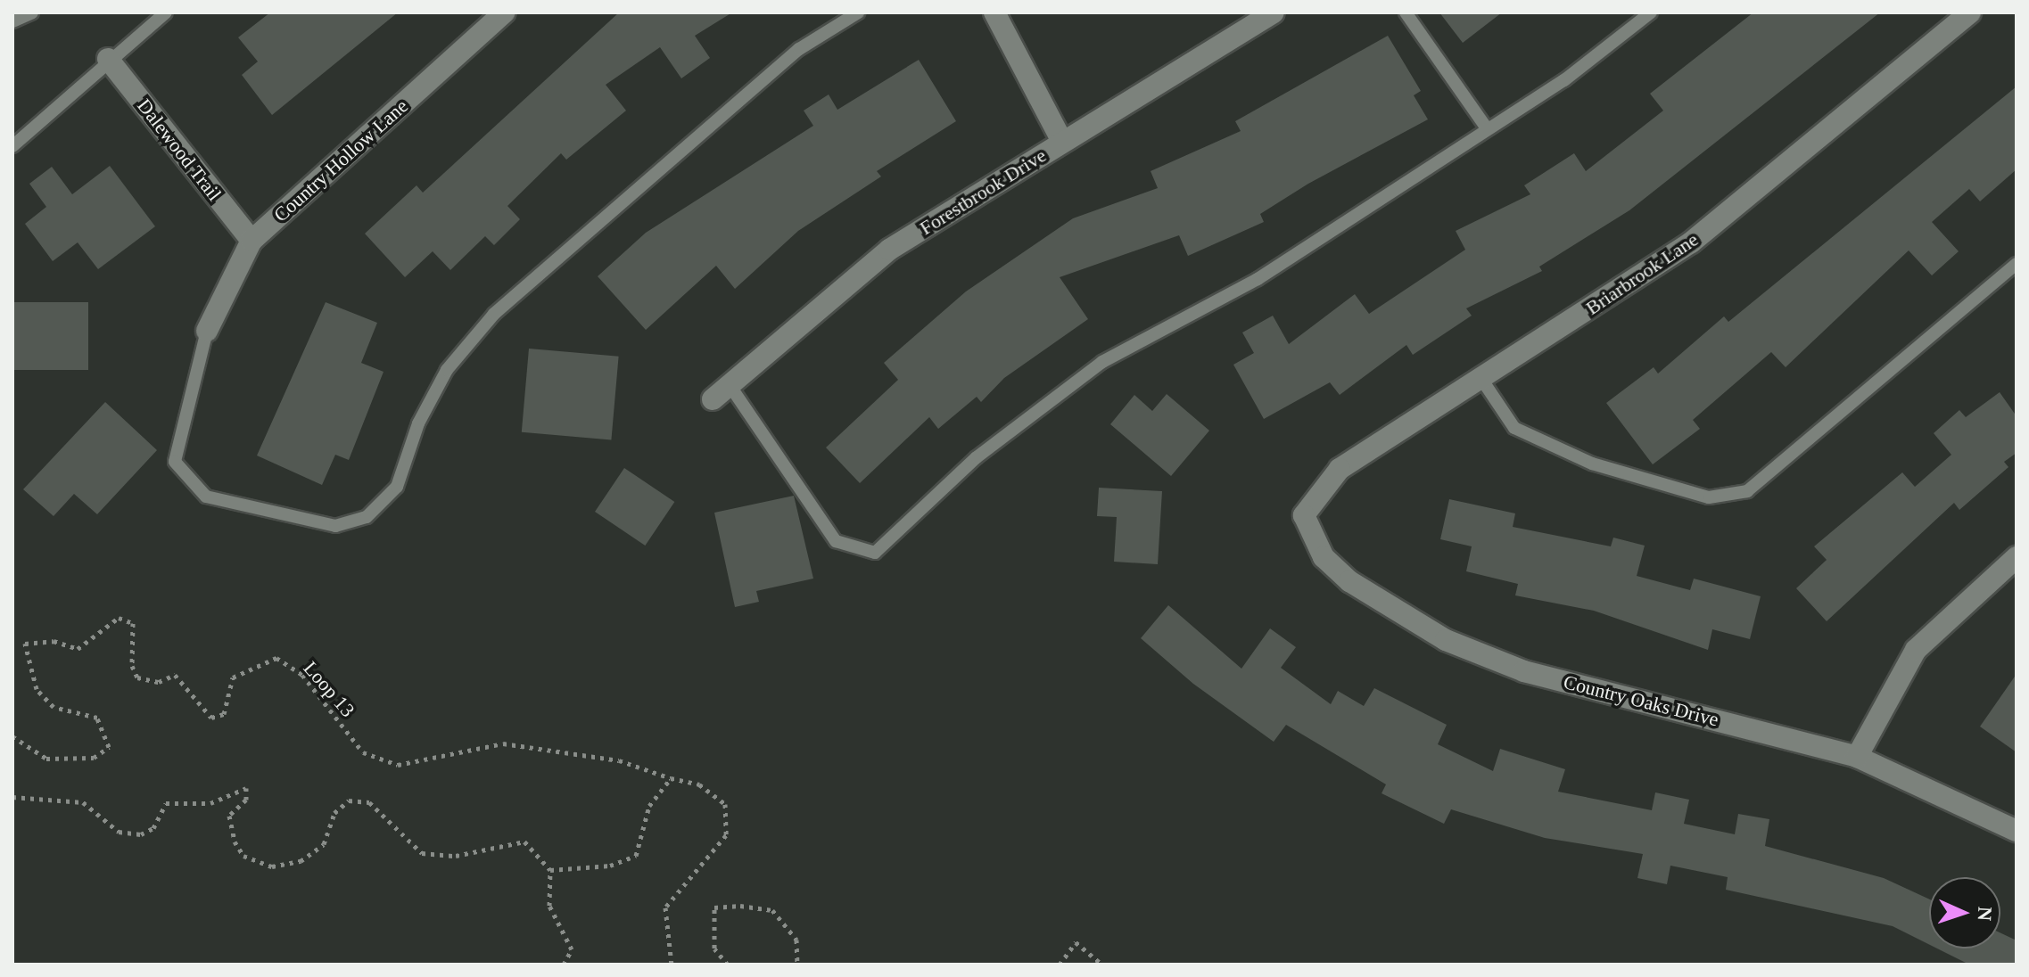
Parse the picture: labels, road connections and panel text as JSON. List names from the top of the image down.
{
  "streets": {
    "street": [
      "Dalewood Trail",
      "Country Hollow Lane",
      "Forestbrook Drive",
      "Briarbrook Lane",
      "Country Oaks Drive"
    ],
    "path": ["Loop 13"]
  },
  "crossings": [
    ["Dalewood Trail", "Country Hollow Lane"],
    ["Briarbrook Lane", "Country Oaks Drive"]
  ],
  "north": "right"
}
